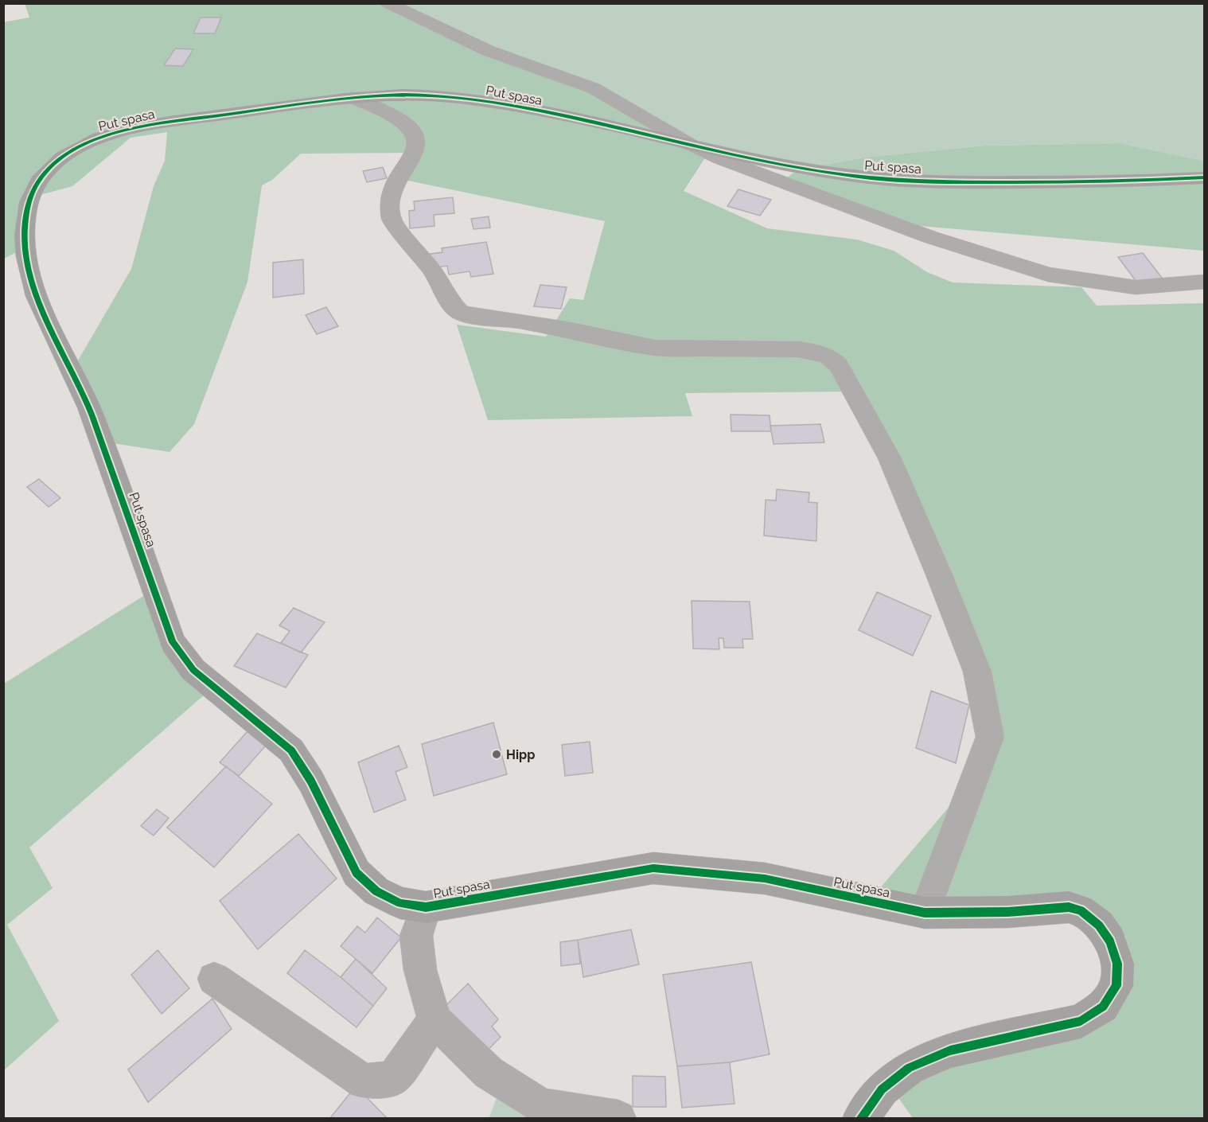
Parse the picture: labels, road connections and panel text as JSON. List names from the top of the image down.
{
  "streets": {
    "street": ["Put spasa"]
  },
  "places": ["Hipp"]
}
